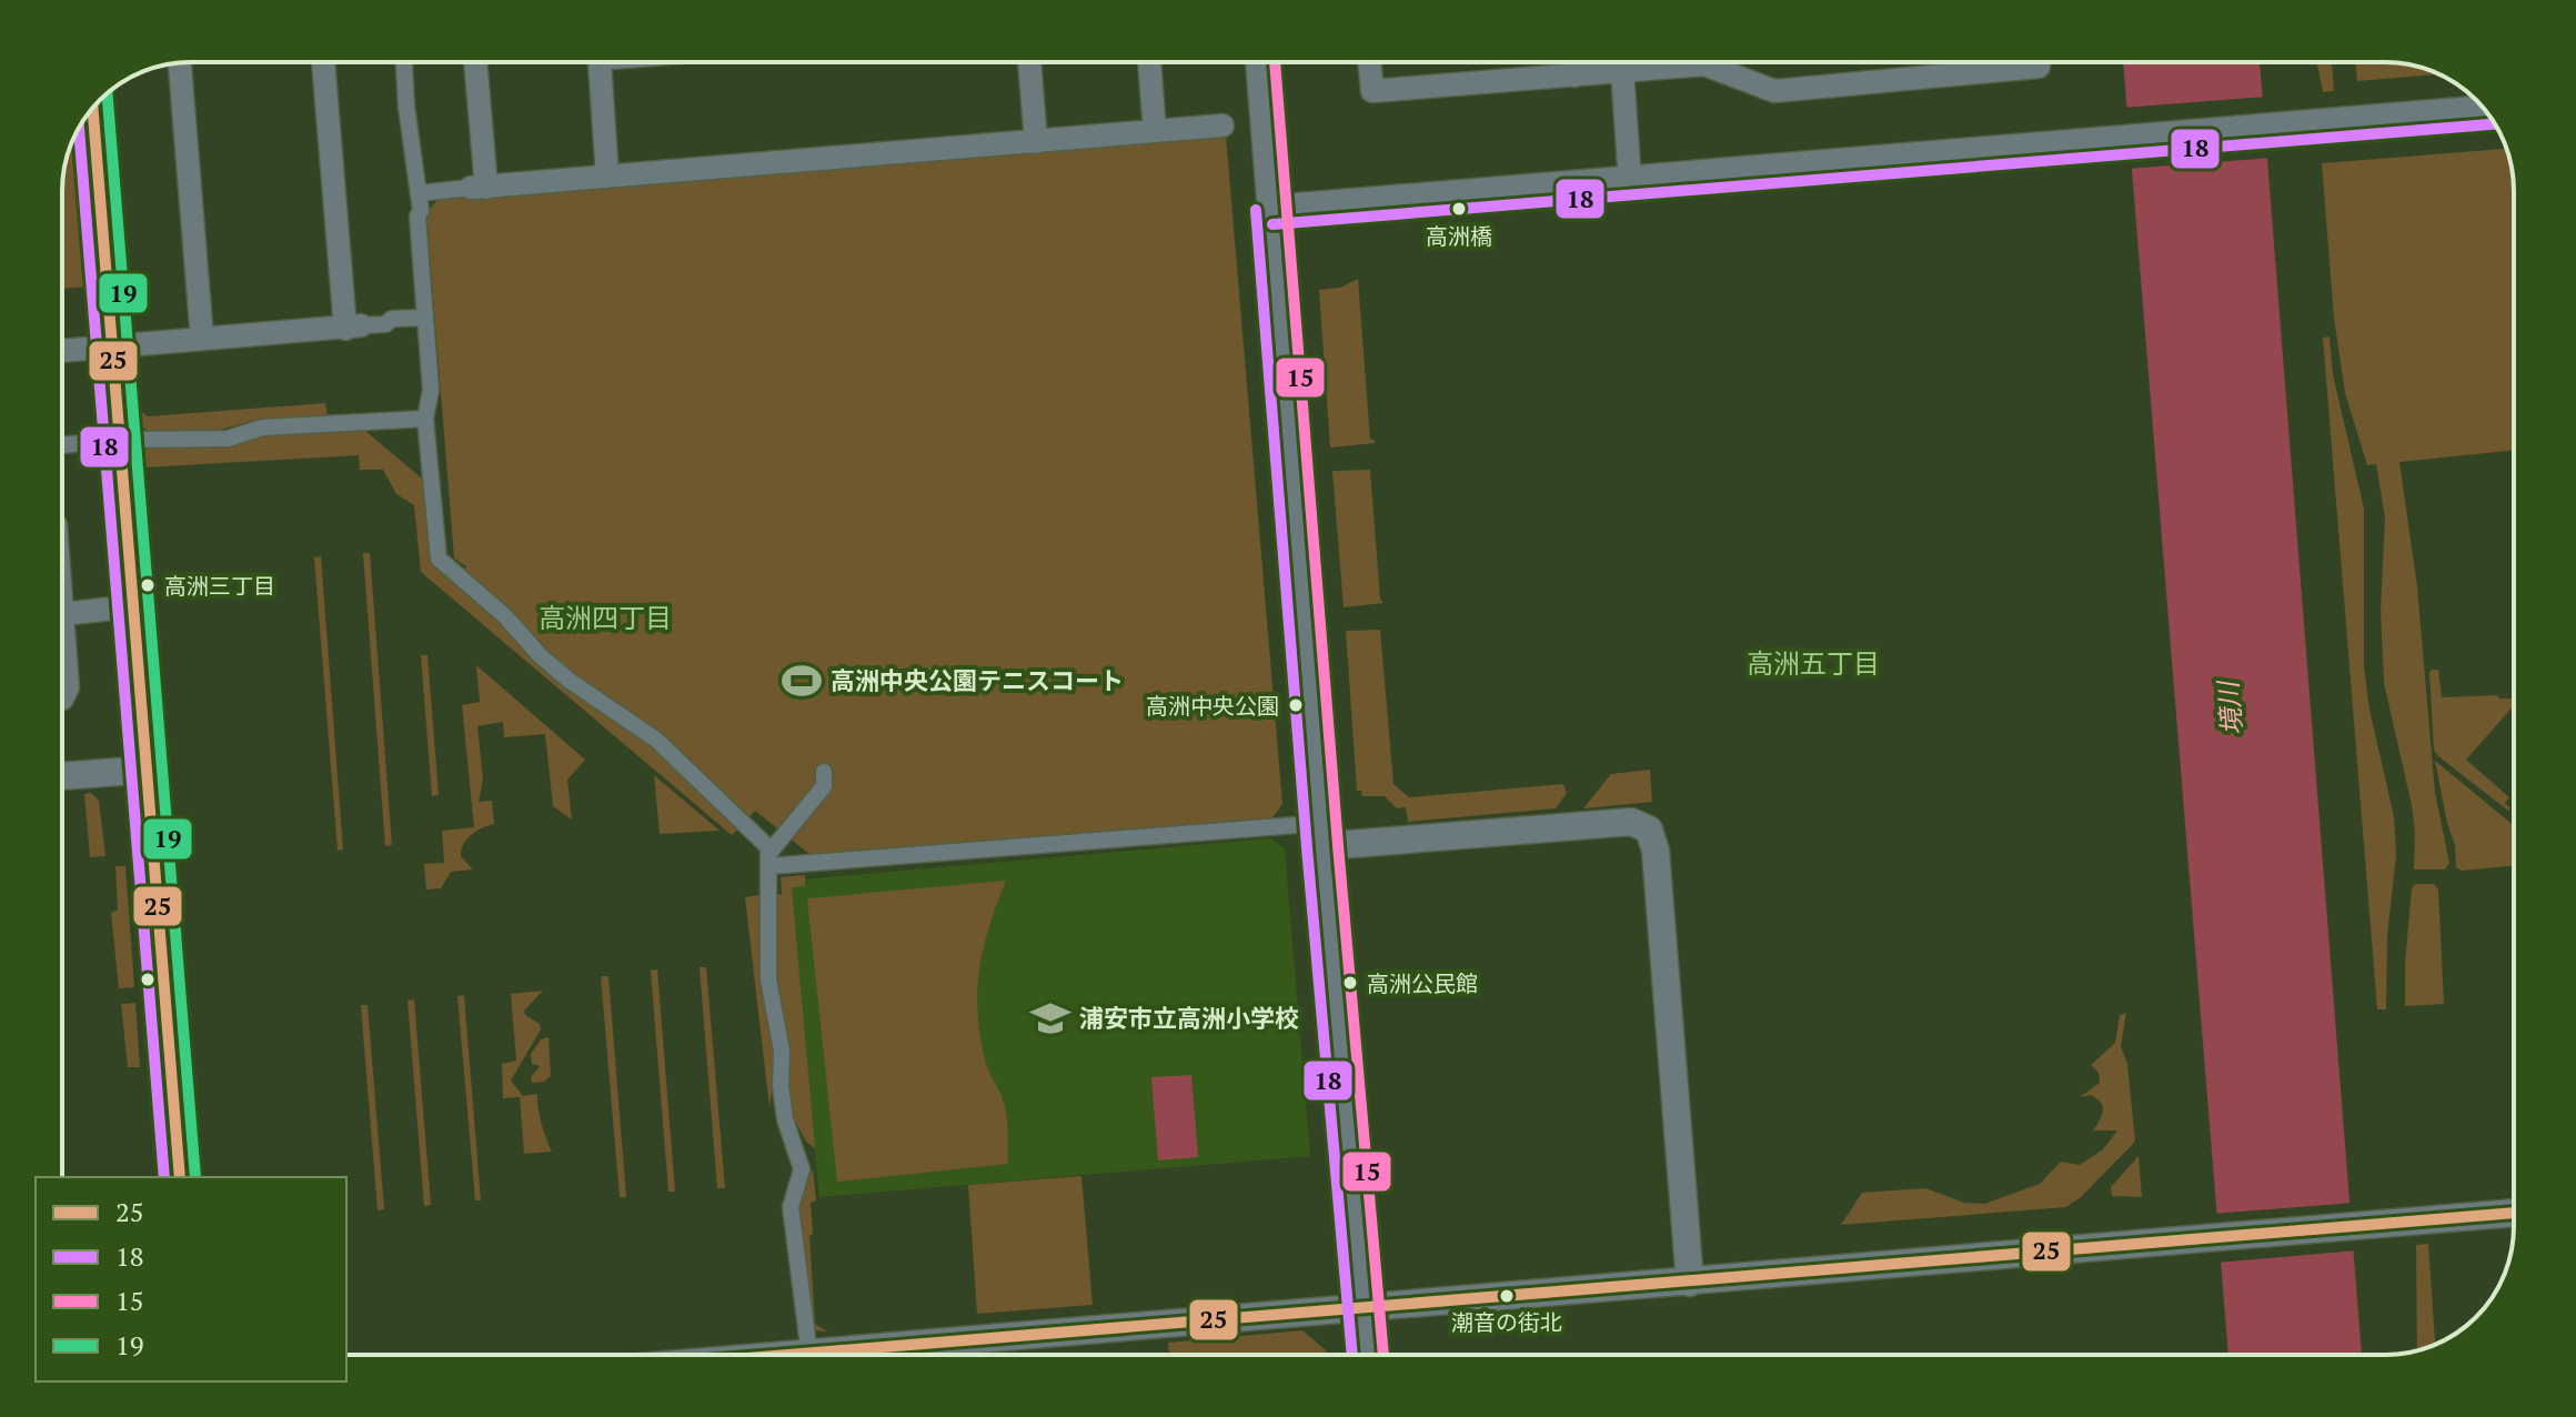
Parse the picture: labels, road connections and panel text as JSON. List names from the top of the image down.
{
  "districts": ["高洲四丁目", "高洲五丁目"],
  "water": ["境川"],
  "places": {
    "other": [
      "高洲橋",
      "高洲三丁目",
      "高洲中央公園",
      "高洲公民館",
      "潮音の街北"
    ],
    "sports": ["高洲中央公園テニスコート"],
    "school or university": ["浦安市立高洲小学校"]
  },
  "lines": [
    "transit line 15",
    "transit line 19",
    "transit line 25",
    "transit line 18"
  ],
  "legend": [
    "25",
    "18",
    "15",
    "19"
  ]
}
